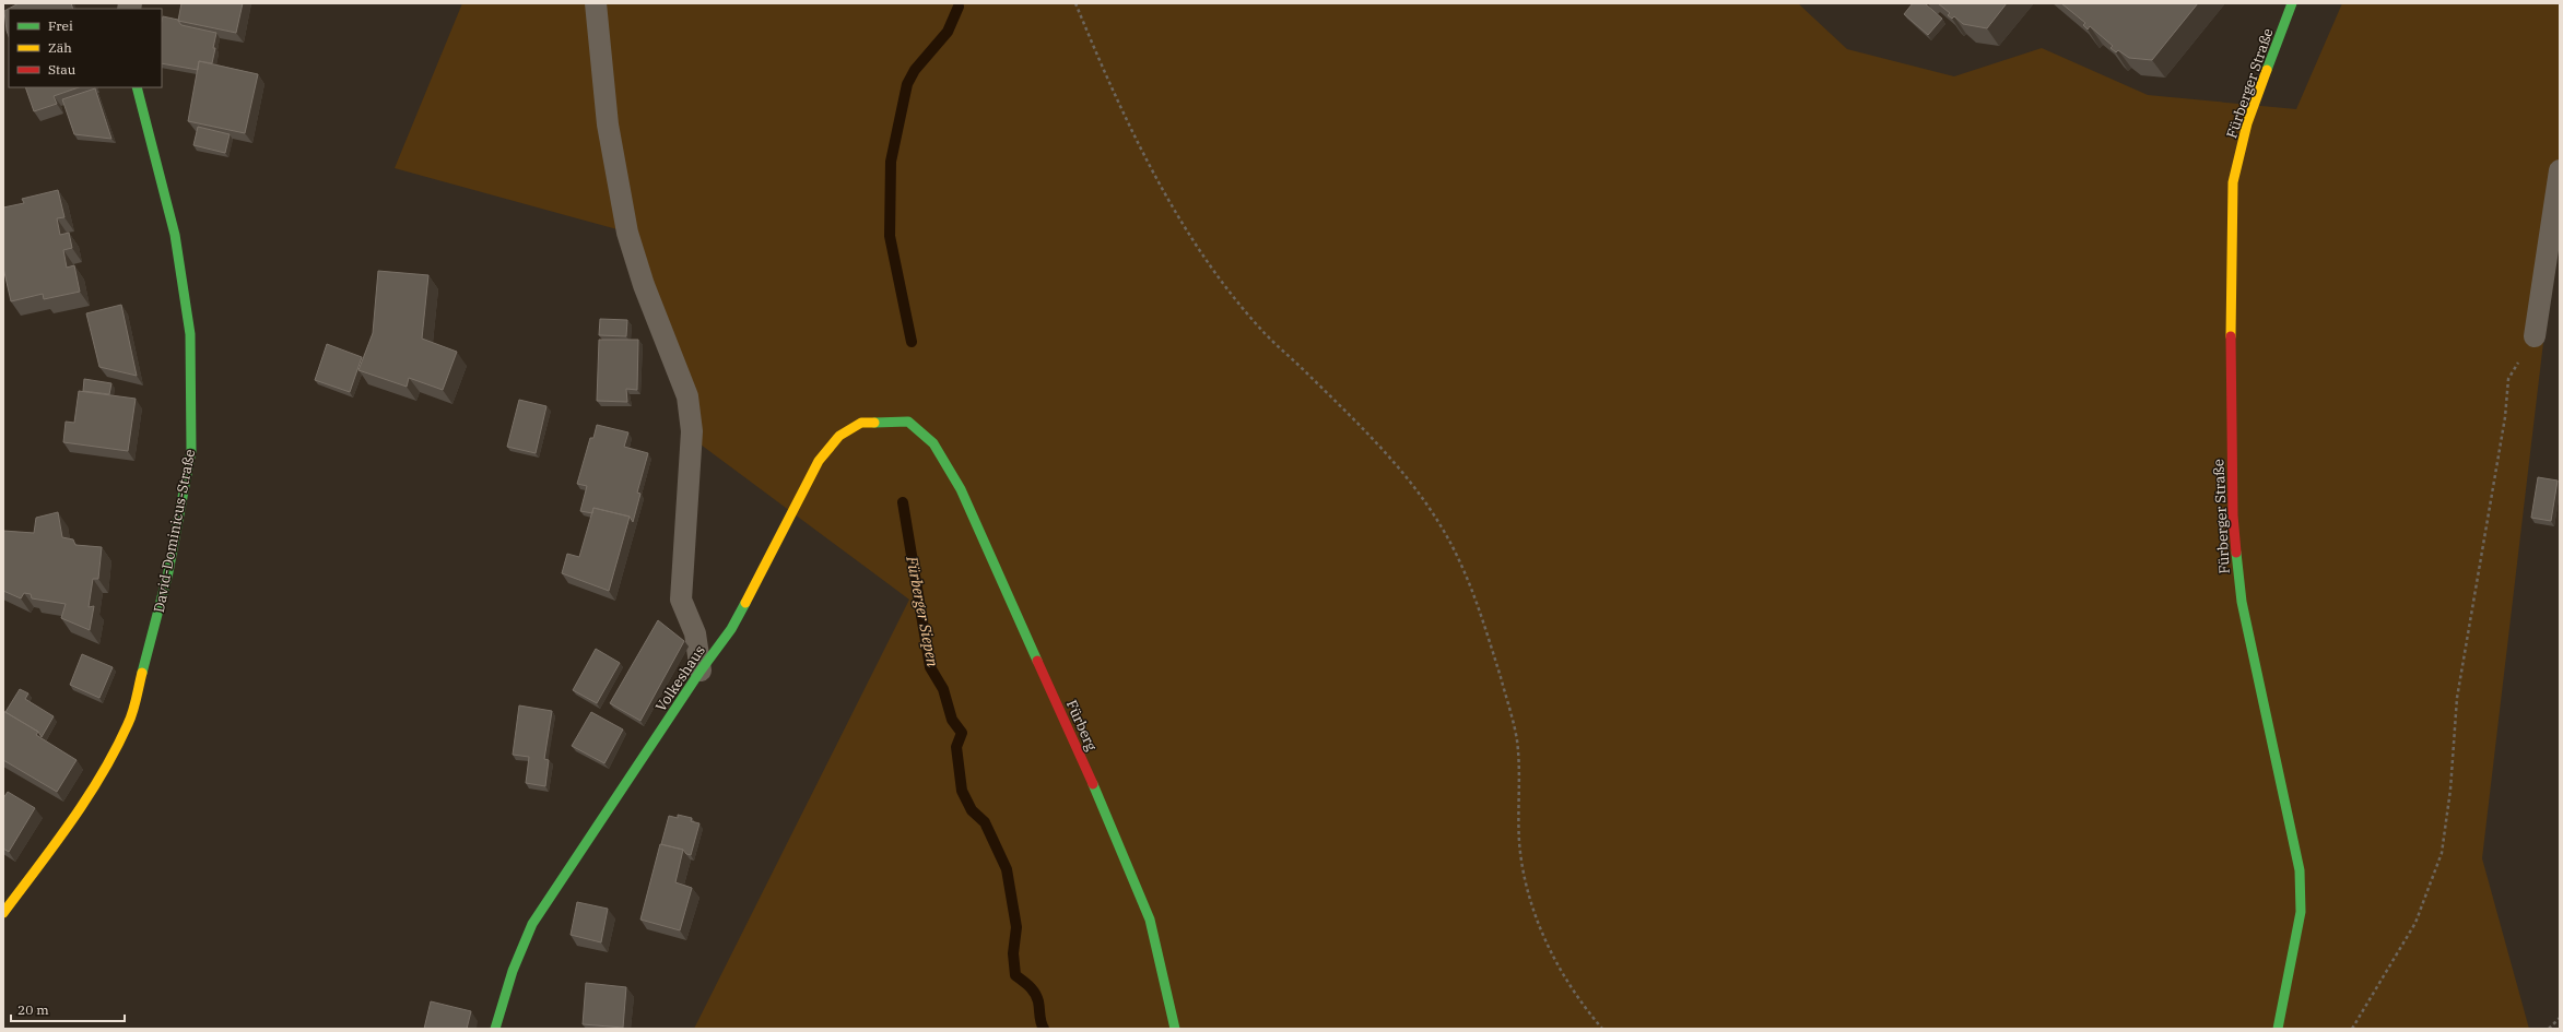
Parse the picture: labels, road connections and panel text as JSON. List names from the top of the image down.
{
  "streets": {
    "street": [
      "Fürberger Straße",
      "David-Dominicus-Straße",
      "Volkeshaus",
      "Fürberg"
    ]
  },
  "crossings": [
    ["Volkeshaus", "Fürberg"]
  ],
  "water": ["Fürberger Siepen"],
  "legend": ["Frei", "Zäh", "Stau"],
  "scale_bar": "20 m"
}
